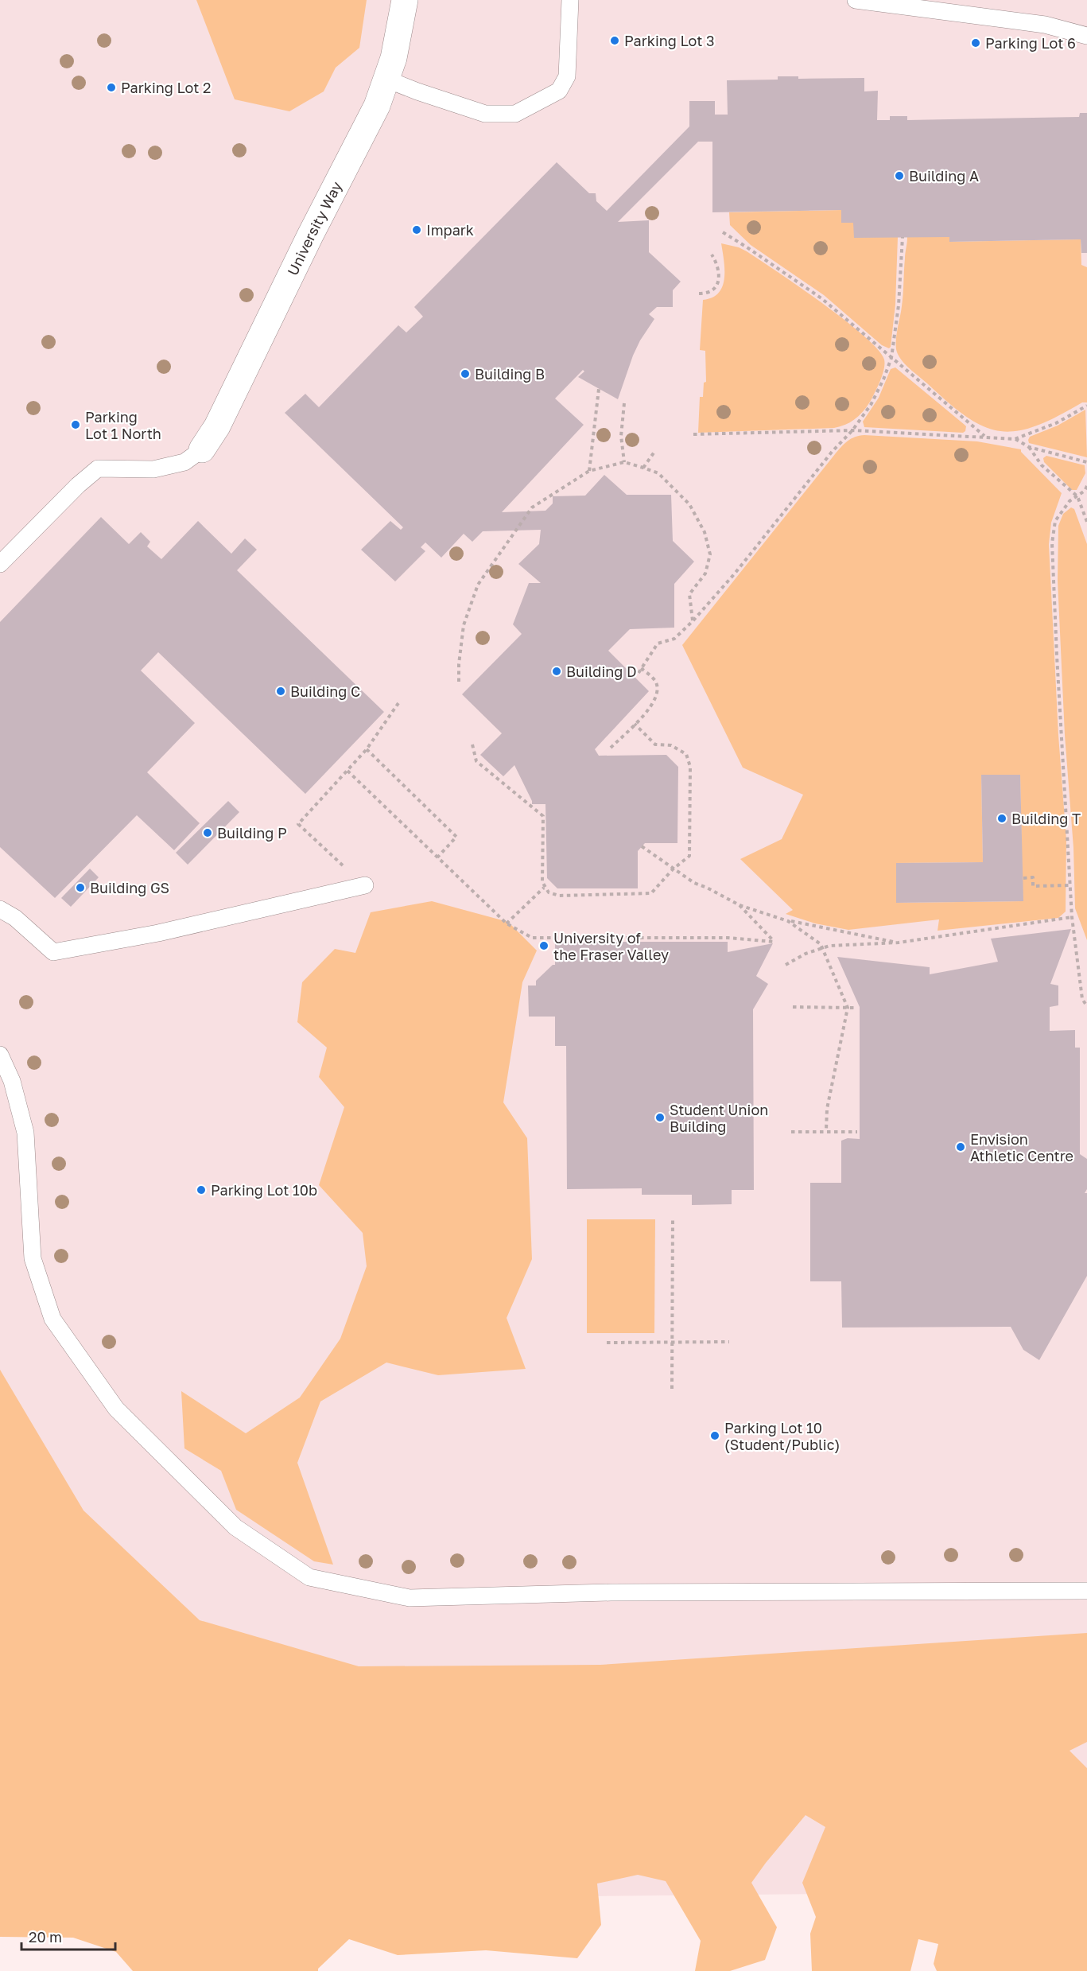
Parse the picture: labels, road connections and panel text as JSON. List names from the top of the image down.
{
  "streets": {
    "street": ["University Way"]
  },
  "places": [
    "Parking Lot 3",
    "Parking Lot 6",
    "Parking Lot 2",
    "Building A",
    "Impark",
    "Building B",
    "Parking Lot 1 North",
    "Building D",
    "Building C",
    "Building T",
    "Building P",
    "Building GS",
    "University of the Fraser Valley",
    "Student Union Building",
    "Envision Athletic Centre",
    "Parking Lot 10b",
    "Parking Lot 10 (Student/Public)"
  ],
  "scale_bar": "20 m"
}
